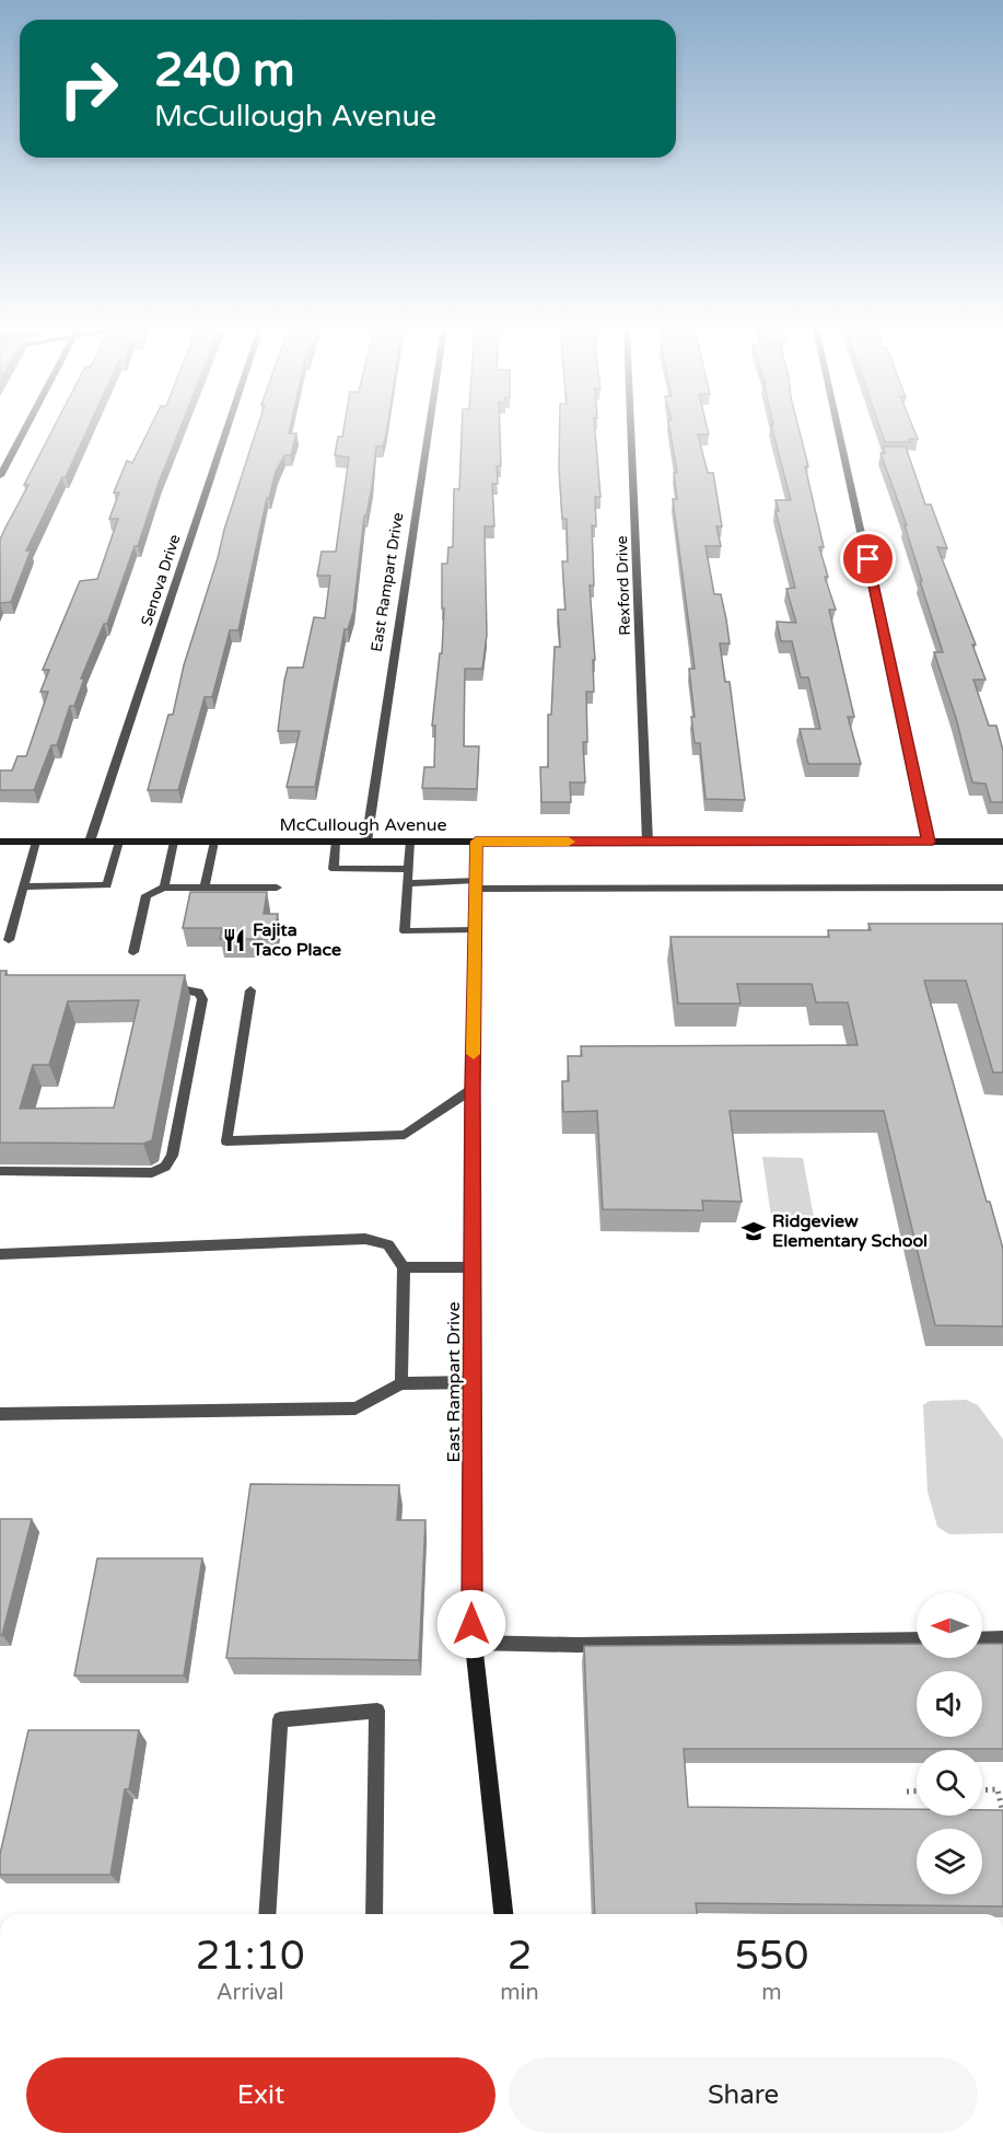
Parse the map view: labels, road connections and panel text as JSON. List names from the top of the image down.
{
  "streets": {
    "main road": ["East Rampart Drive", "McCullough Avenue"],
    "street": ["Senova Drive", "Rexford Drive"]
  },
  "crossings": [
    ["Senova Drive", "McCullough Avenue"],
    ["East Rampart Drive", "McCullough Avenue"],
    ["Rexford Drive", "McCullough Avenue"]
  ],
  "places": {
    "restaurant": ["Fajita Taco Place"],
    "school or university": ["Ridgeview Elementary School"]
  },
  "north": "left",
  "page": {
    "turn": ["240 m", "McCullough Avenue"],
    "eta": [
      "21:10",
      "Arrival",
      "2",
      "min",
      "550",
      "m"
    ],
    "buttons": ["Exit", "Share"]
  }
}
